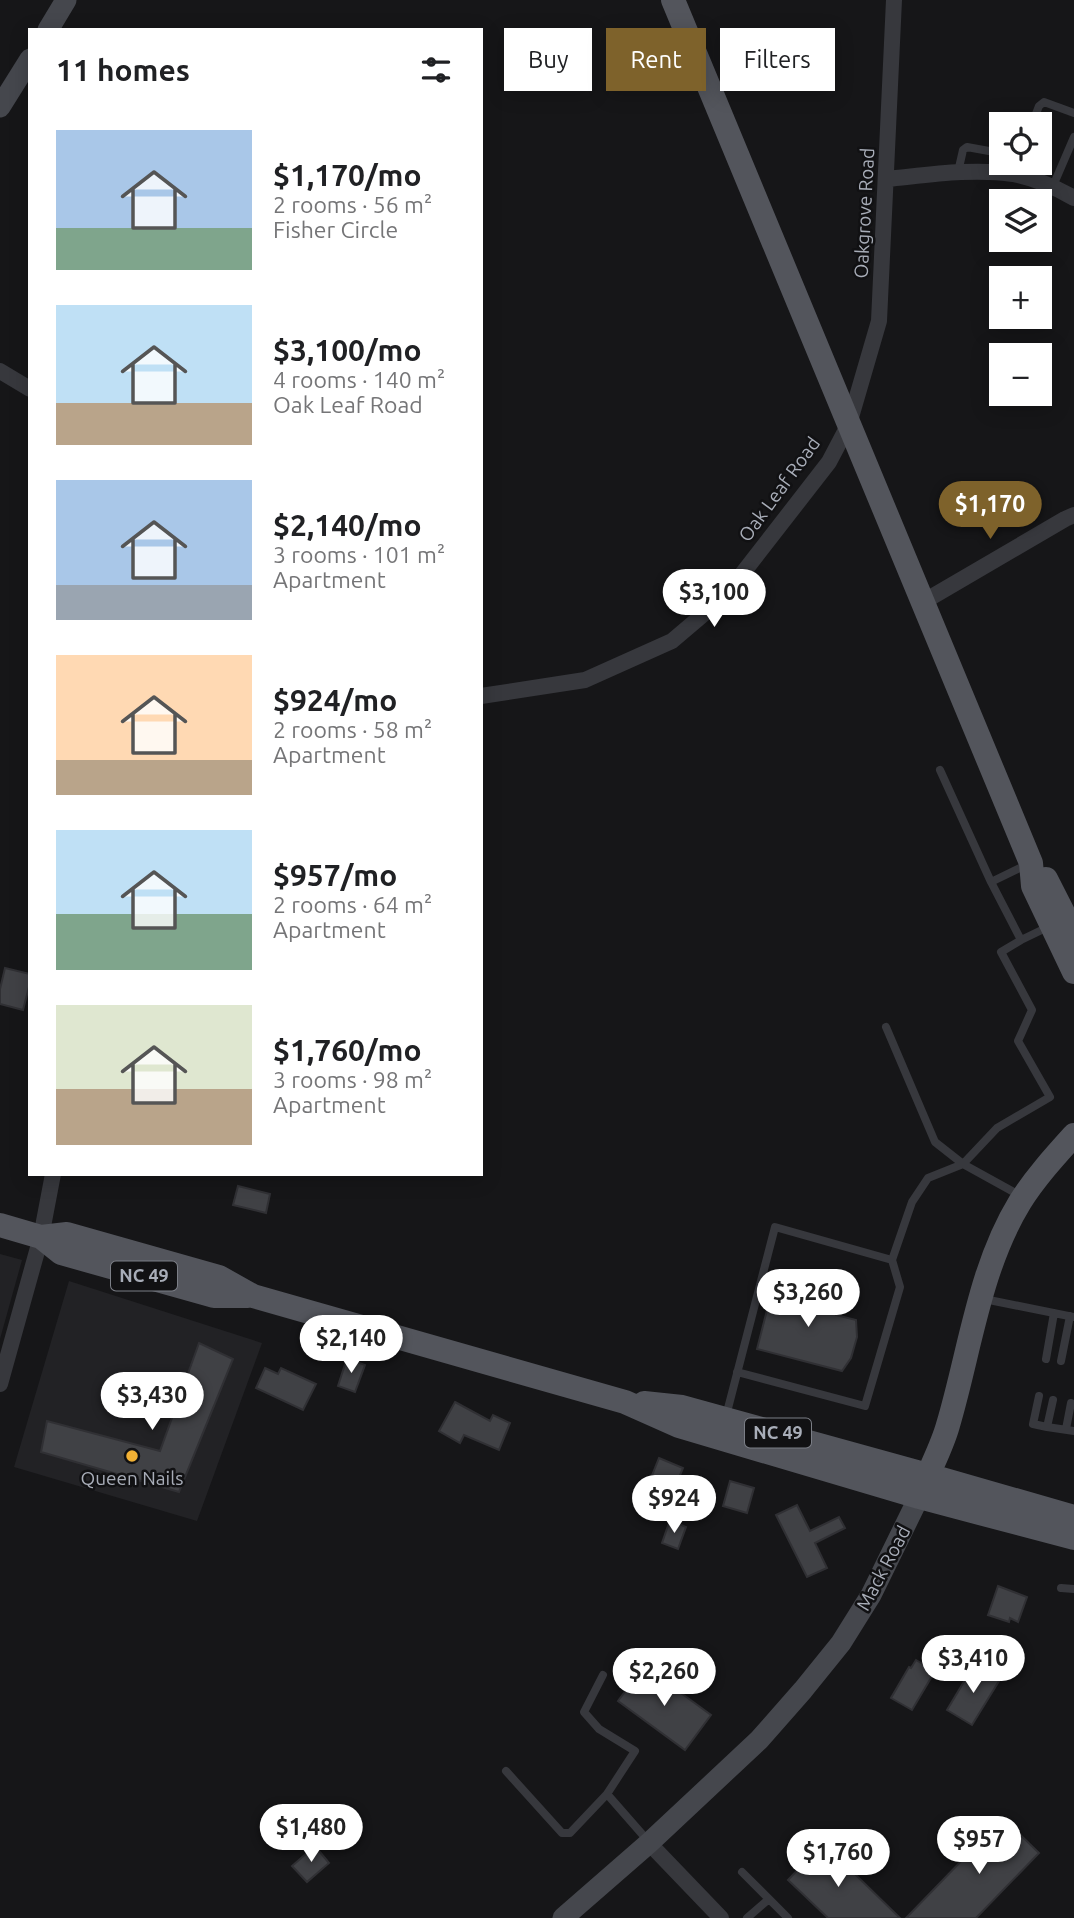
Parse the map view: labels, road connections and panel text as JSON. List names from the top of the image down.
{
  "streets": {
    "main road": ["NC 49", "Mack Road"],
    "street": ["Oakgrove Road", "Oak Leaf Road"]
  },
  "crossings": [
    ["Oakgrove Road", "Oak Leaf Road"],
    ["NC 49", "Mack Road"]
  ],
  "places": ["Queen Nails"],
  "page": {
    "chip": ["Buy", "Rent", "Filters"],
    "heading": "11 homes",
    "map_buttons": ["+", "−"],
    "list": [
      {
        "name": "$1,170/mo",
        "note": "2 rooms · 56 m² · Fisher Circle"
      },
      {
        "name": "$3,100/mo",
        "note": "4 rooms · 140 m² · Oak Leaf Road"
      },
      {
        "name": "$2,140/mo",
        "note": "3 rooms · 101 m² · Apartment"
      },
      {
        "name": "$924/mo",
        "note": "2 rooms · 58 m² · Apartment"
      },
      {
        "name": "$957/mo",
        "note": "2 rooms · 64 m² · Apartment"
      },
      {
        "name": "$1,760/mo",
        "note": "3 rooms · 98 m² · Apartment"
      }
    ],
    "price": [
      "$1,170",
      "$3,100",
      "$3,260",
      "$2,140",
      "$3,430",
      "$924",
      "$3,410",
      "$2,260",
      "$1,480",
      "$957",
      "$1,760"
    ]
  }
}
